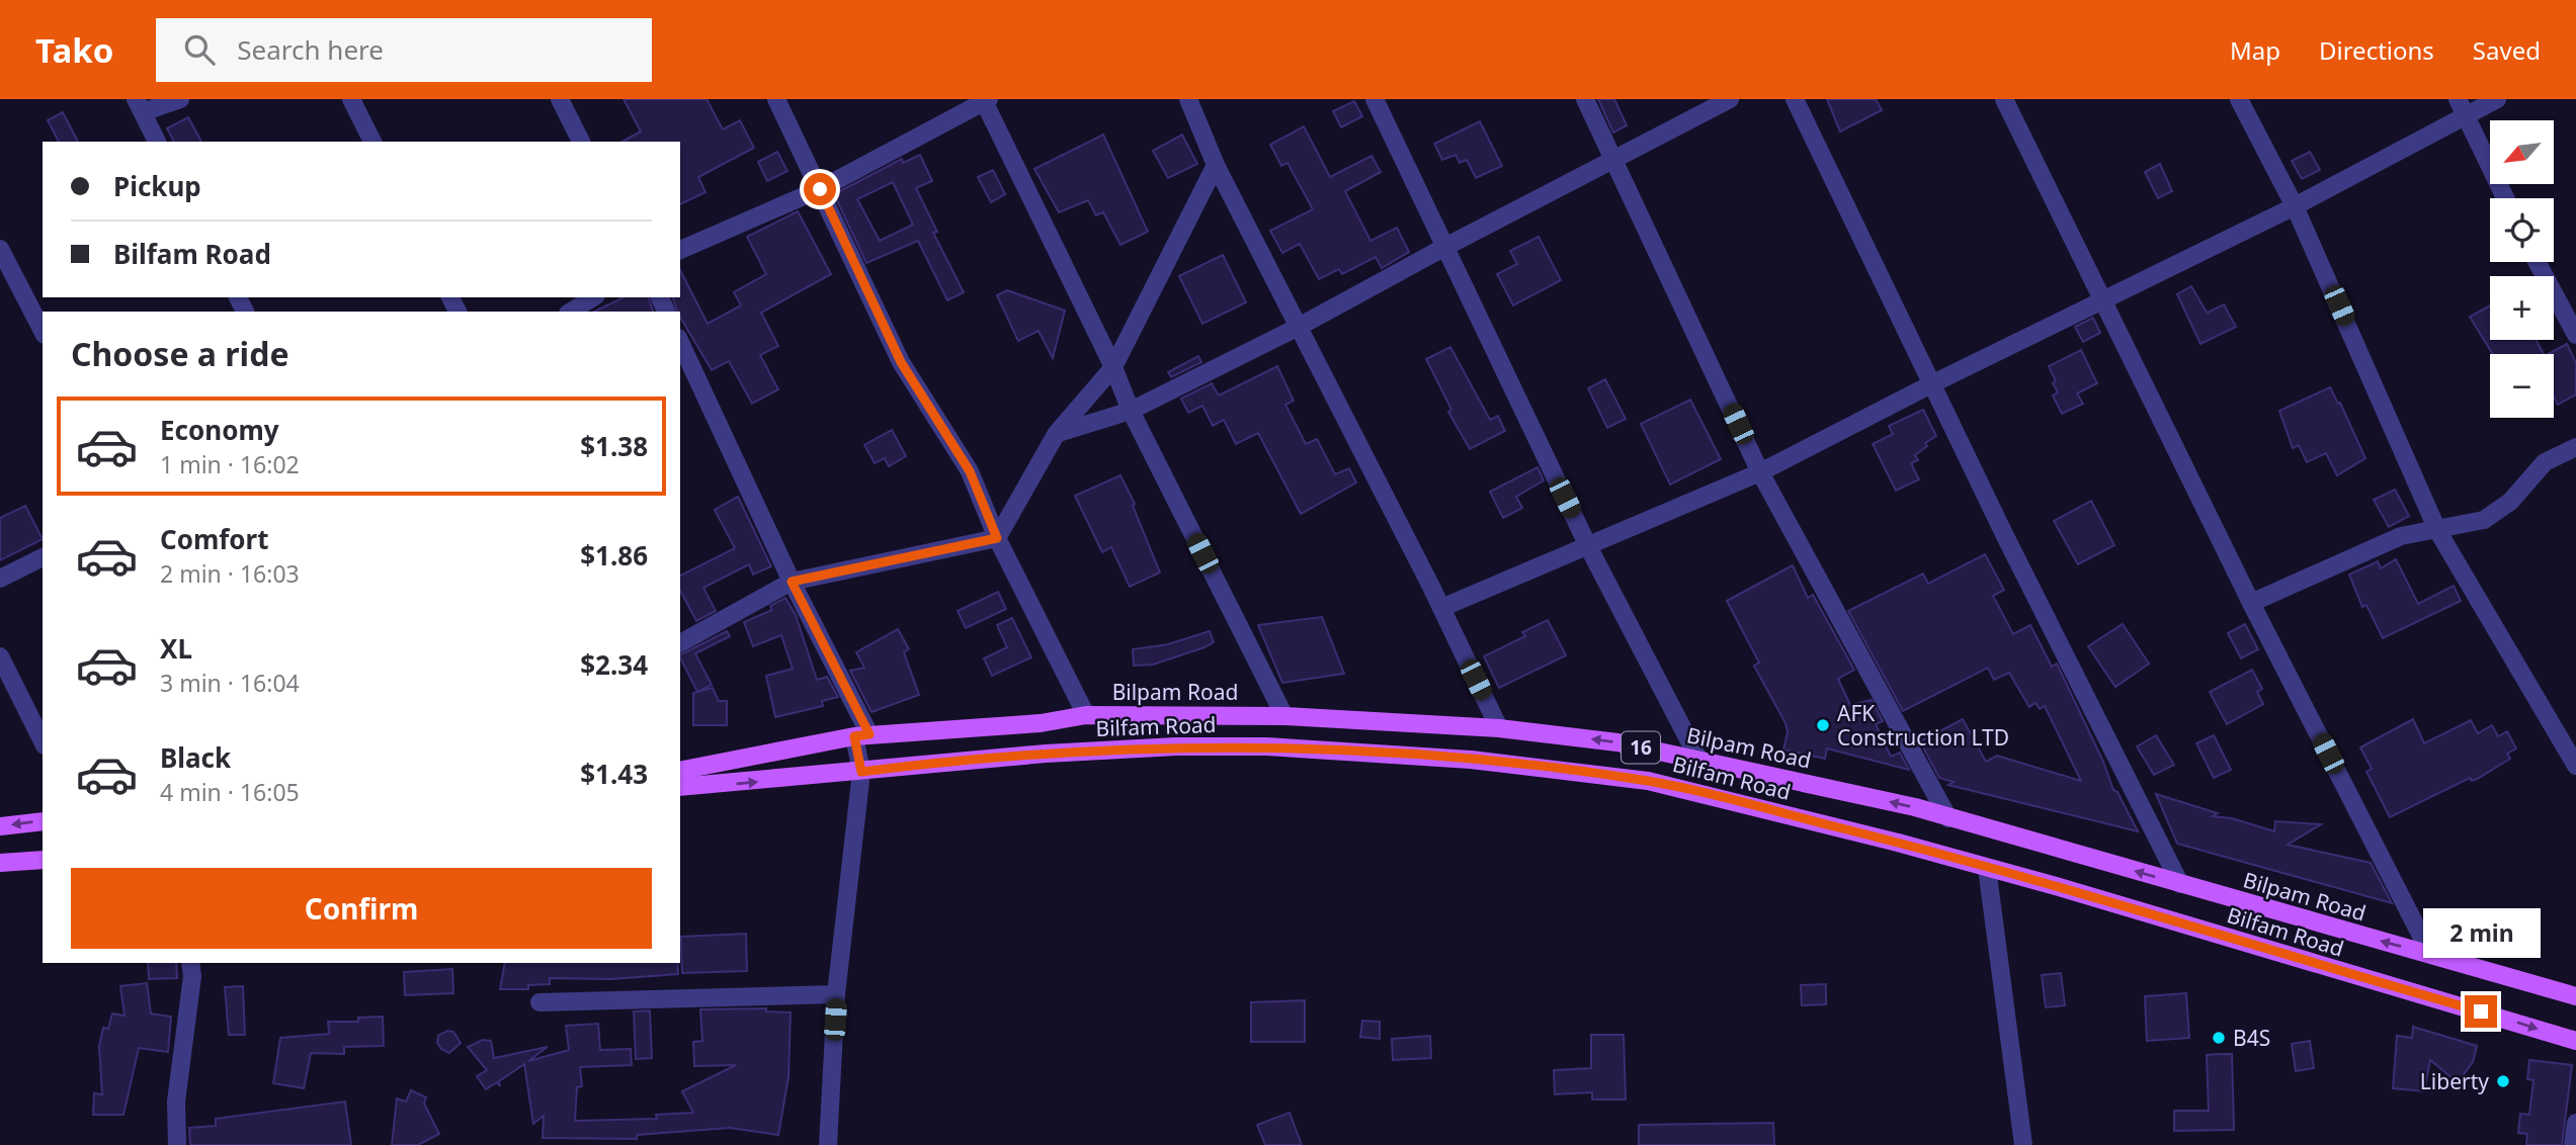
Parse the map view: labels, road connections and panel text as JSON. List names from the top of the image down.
{
  "streets": {
    "main road": ["Bilpam Road", "Bilfam Road", "16"]
  },
  "one_way": ["Bilpam Road", "Bilfam Road"],
  "places": ["AFK Construction LTD", "B4S", "Liberty"],
  "north": "bottom left",
  "page": {
    "header": "Tako",
    "search": "Search here",
    "nav": ["Map", "Directions", "Saved"],
    "map_buttons": ["+", "−"],
    "banner": ["Pickup", "Bilfam Road"],
    "heading": "Choose a ride",
    "list": [
      {
        "name": "Economy",
        "note": "1 min · 16:02",
        "value": "$1.38"
      },
      {
        "name": "Comfort",
        "note": "2 min · 16:03",
        "value": "$1.86"
      },
      {
        "name": "XL",
        "note": "3 min · 16:04",
        "value": "$2.34"
      },
      {
        "name": "Black",
        "note": "4 min · 16:05",
        "value": "$1.43"
      }
    ],
    "buttons": "Confirm",
    "bubble": "2 min"
  }
}
